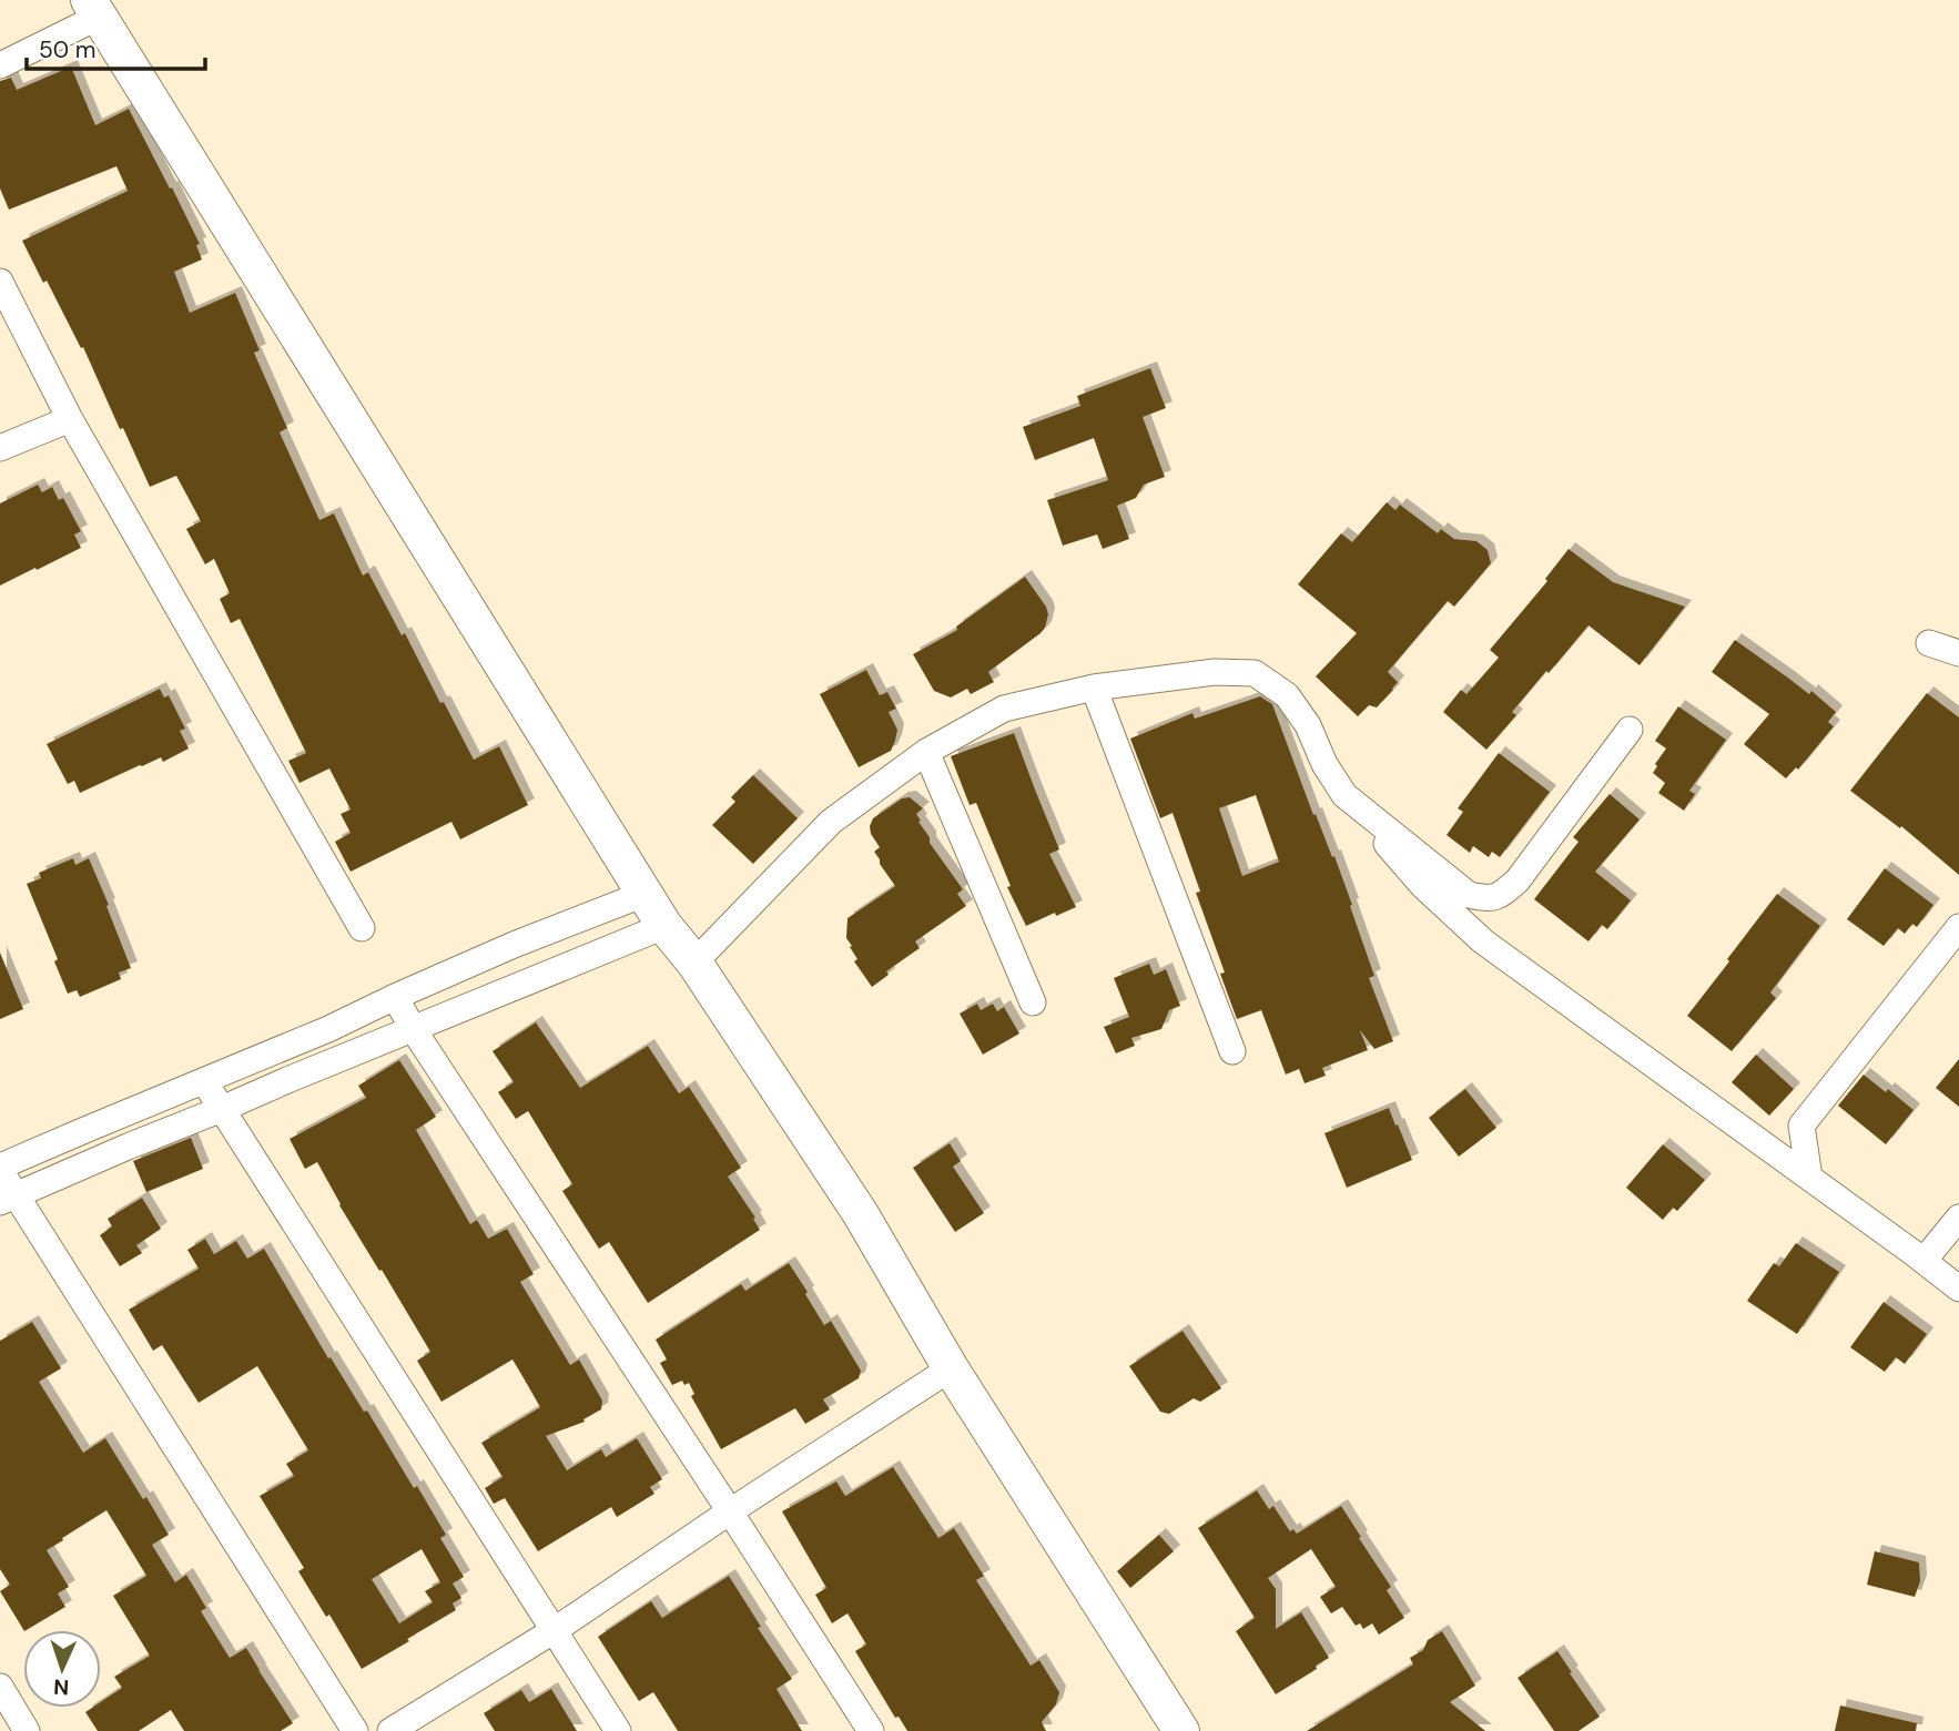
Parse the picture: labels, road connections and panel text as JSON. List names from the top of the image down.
{
  "scale_bar": "50 m",
  "north": "bottom"
}
